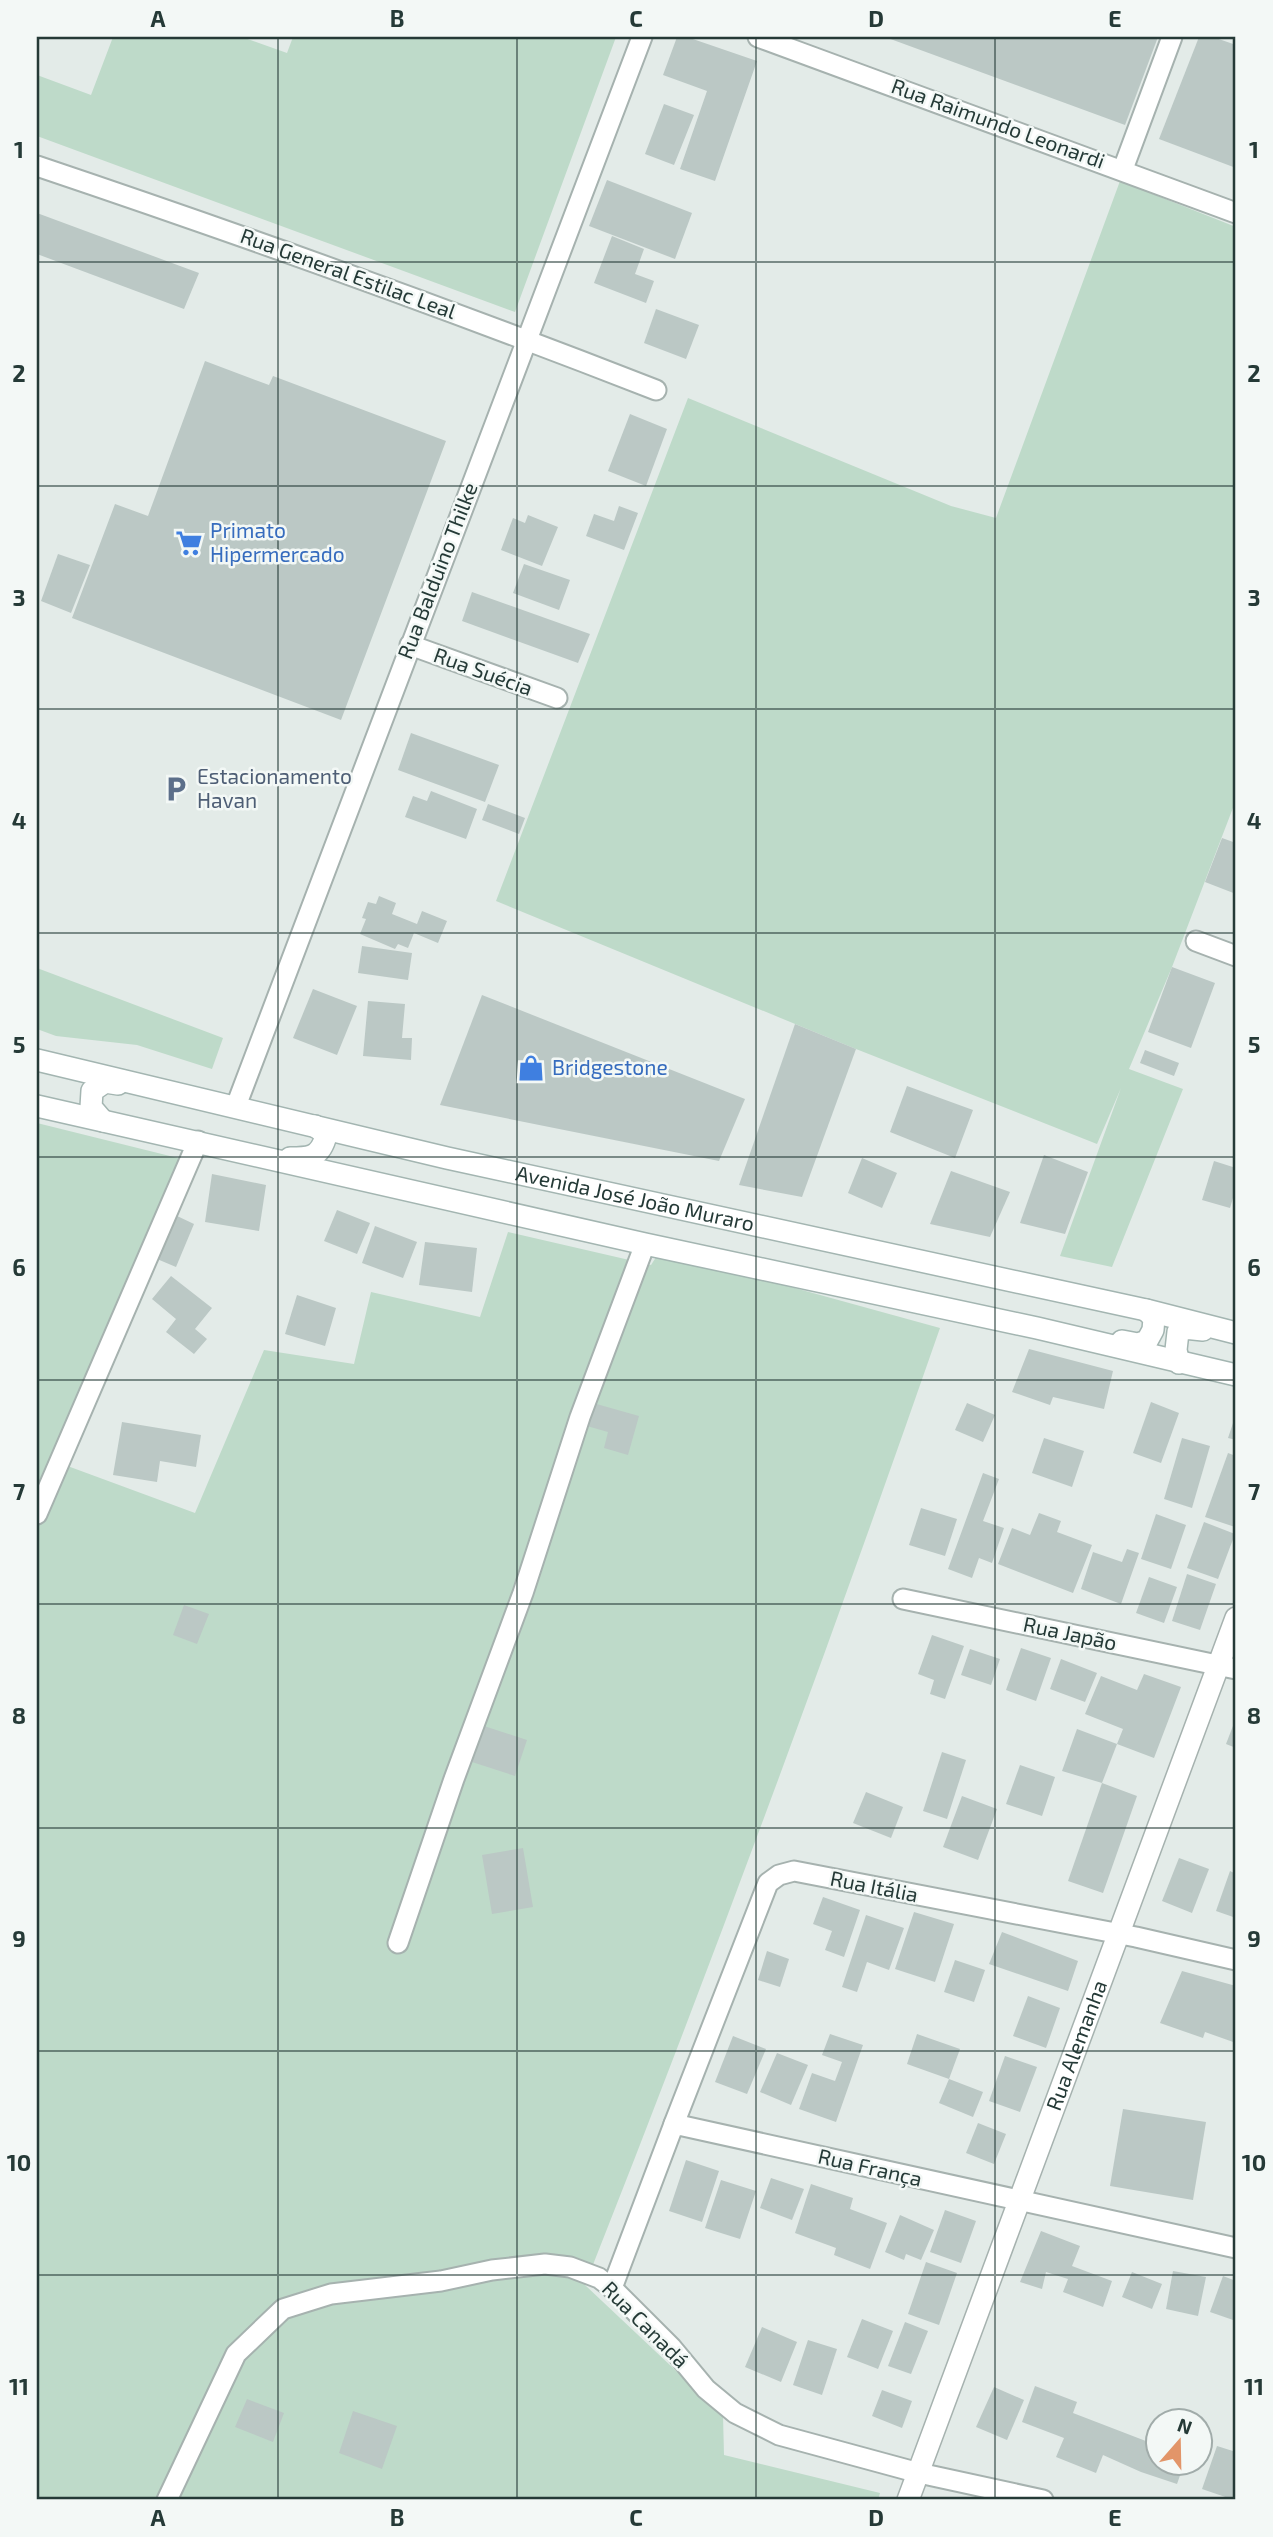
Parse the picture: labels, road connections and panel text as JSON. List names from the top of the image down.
{
  "streets": {
    "main road": ["Avenida José João Muraro", "Rua Alemanha"],
    "street": [
      "Rua Raimundo Leonardi",
      "Rua General Estilac Leal",
      "Rua Balduino Thilke",
      "Rua Suécia",
      "Rua Japão",
      "Rua Itália",
      "Rua França",
      "Rua Canadá"
    ]
  },
  "crossings": [
    ["Rua General Estilac Leal", "Rua Balduino Thilke"],
    ["Rua Balduino Thilke", "Rua Suécia"],
    ["Rua Balduino Thilke", "Avenida José João Muraro"],
    ["Rua Japão", "Rua Alemanha"],
    ["Rua Itália", "Rua Alemanha"],
    ["Rua Itália", "Rua França"],
    ["Rua Alemanha", "Rua França"],
    ["Rua Alemanha", "Rua Canadá"]
  ],
  "places": {
    "supermarket": ["Primato Hipermercado"],
    "parking": ["Estacionamento Havan"],
    "shop": ["Bridgestone"]
  },
  "north": "top",
  "grid": {
    "columns": [
      "A",
      "B",
      "C",
      "D",
      "E"
    ],
    "rows": [
      "1",
      "2",
      "3",
      "4",
      "5",
      "6",
      "7",
      "8",
      "9",
      "10",
      "11"
    ]
  }
}
